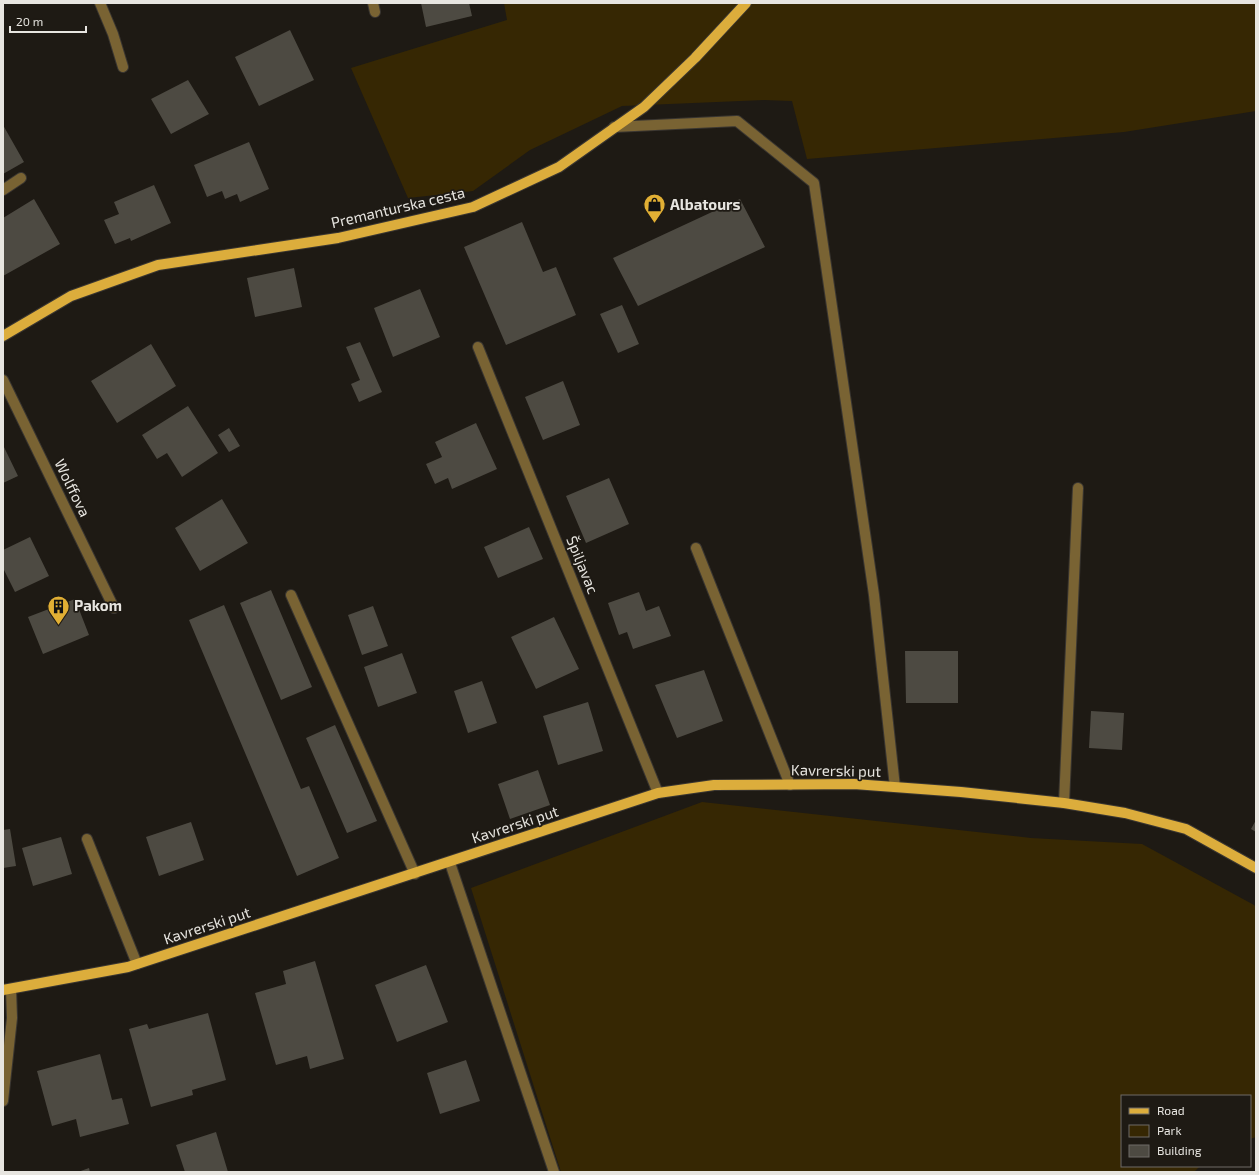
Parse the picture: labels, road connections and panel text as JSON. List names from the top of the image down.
{
  "streets": {
    "main road": ["Premanturska cesta", "Kavrerski put"],
    "street": ["Wolffova", "Špiljavac"]
  },
  "crossings": [
    ["Špiljavac", "Kavrerski put"]
  ],
  "places": {
    "shop": ["Albatours"],
    "building": ["Pakom"]
  },
  "legend": ["Road", "Park", "Building"],
  "scale_bar": "20 m"
}
